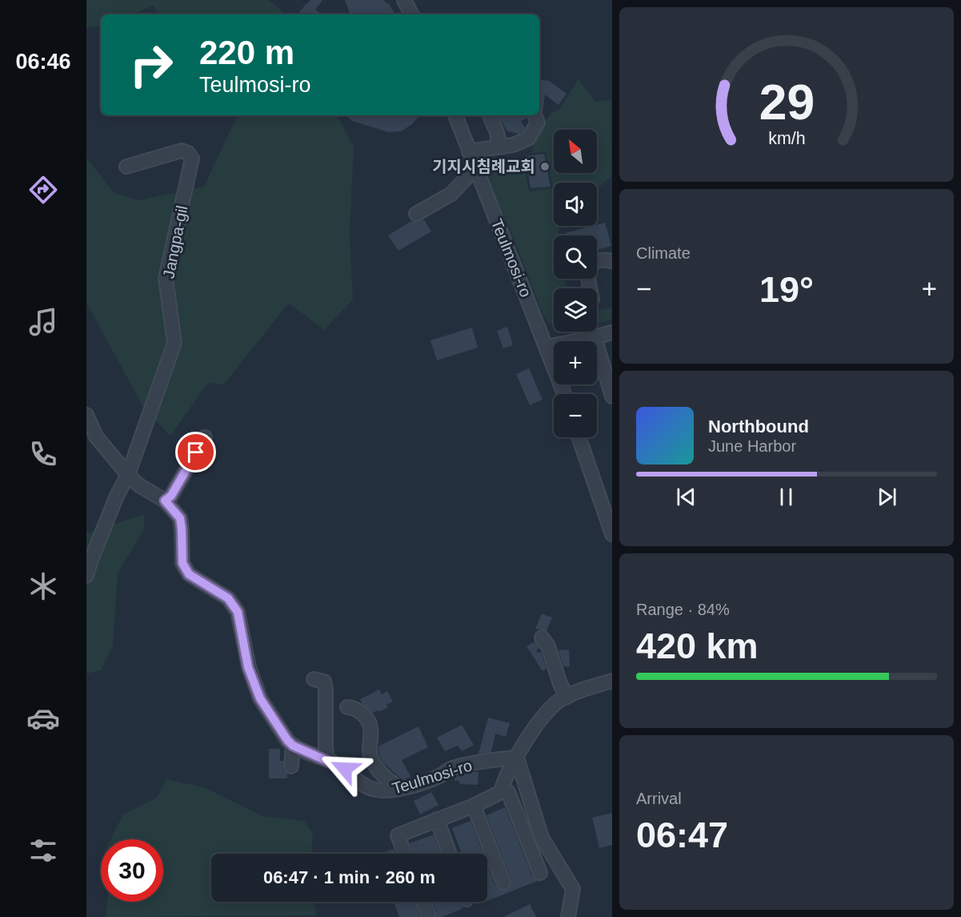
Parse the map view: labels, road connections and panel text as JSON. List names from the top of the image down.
{
  "streets": {
    "street": ["Jangpa-gil", "Teulmosi-ro"]
  },
  "places": ["기지시침례교회"],
  "north": "top left",
  "page": {
    "tabs": "06:46",
    "turn": ["220 m", "Teulmosi-ro"],
    "map_buttons": ["+", "−"],
    "tile": [
      "Climate",
      ["Range · 84%", "420 km"],
      ["Arrival", "06:47"]
    ],
    "heat": ["−", "19°", "+"],
    "song": ["Northbound", "June Harbor"],
    "limit": "30",
    "trip": "06:47 · 1 min · 260 m",
    "gauge": ["29", "km/h"]
  }
}
